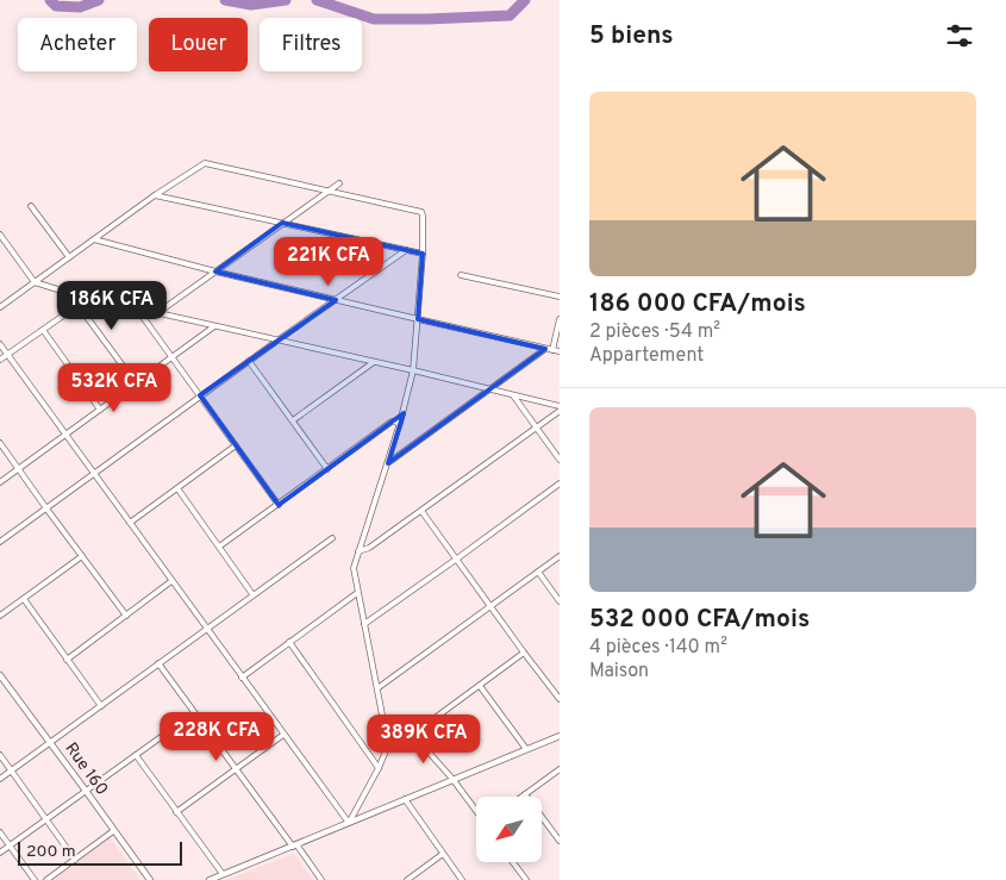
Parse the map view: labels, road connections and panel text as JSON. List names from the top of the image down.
{
  "streets": {
    "street": ["Rue 160"]
  },
  "scale_bar": "200 m",
  "north": "bottom left",
  "page": {
    "heading": "5 biens",
    "chip": ["Acheter", "Louer", "Filtres"],
    "list": [
      {
        "name": "186 000 CFA/mois",
        "note": "2 pièces · 54 m² · Appartement"
      },
      {
        "name": "532 000 CFA/mois",
        "note": "4 pièces · 140 m² · Maison"
      }
    ],
    "price": [
      "221K CFA",
      "186K CFA",
      "532K CFA",
      "228K CFA",
      "389K CFA"
    ],
    "scale": "200 m"
  }
}
